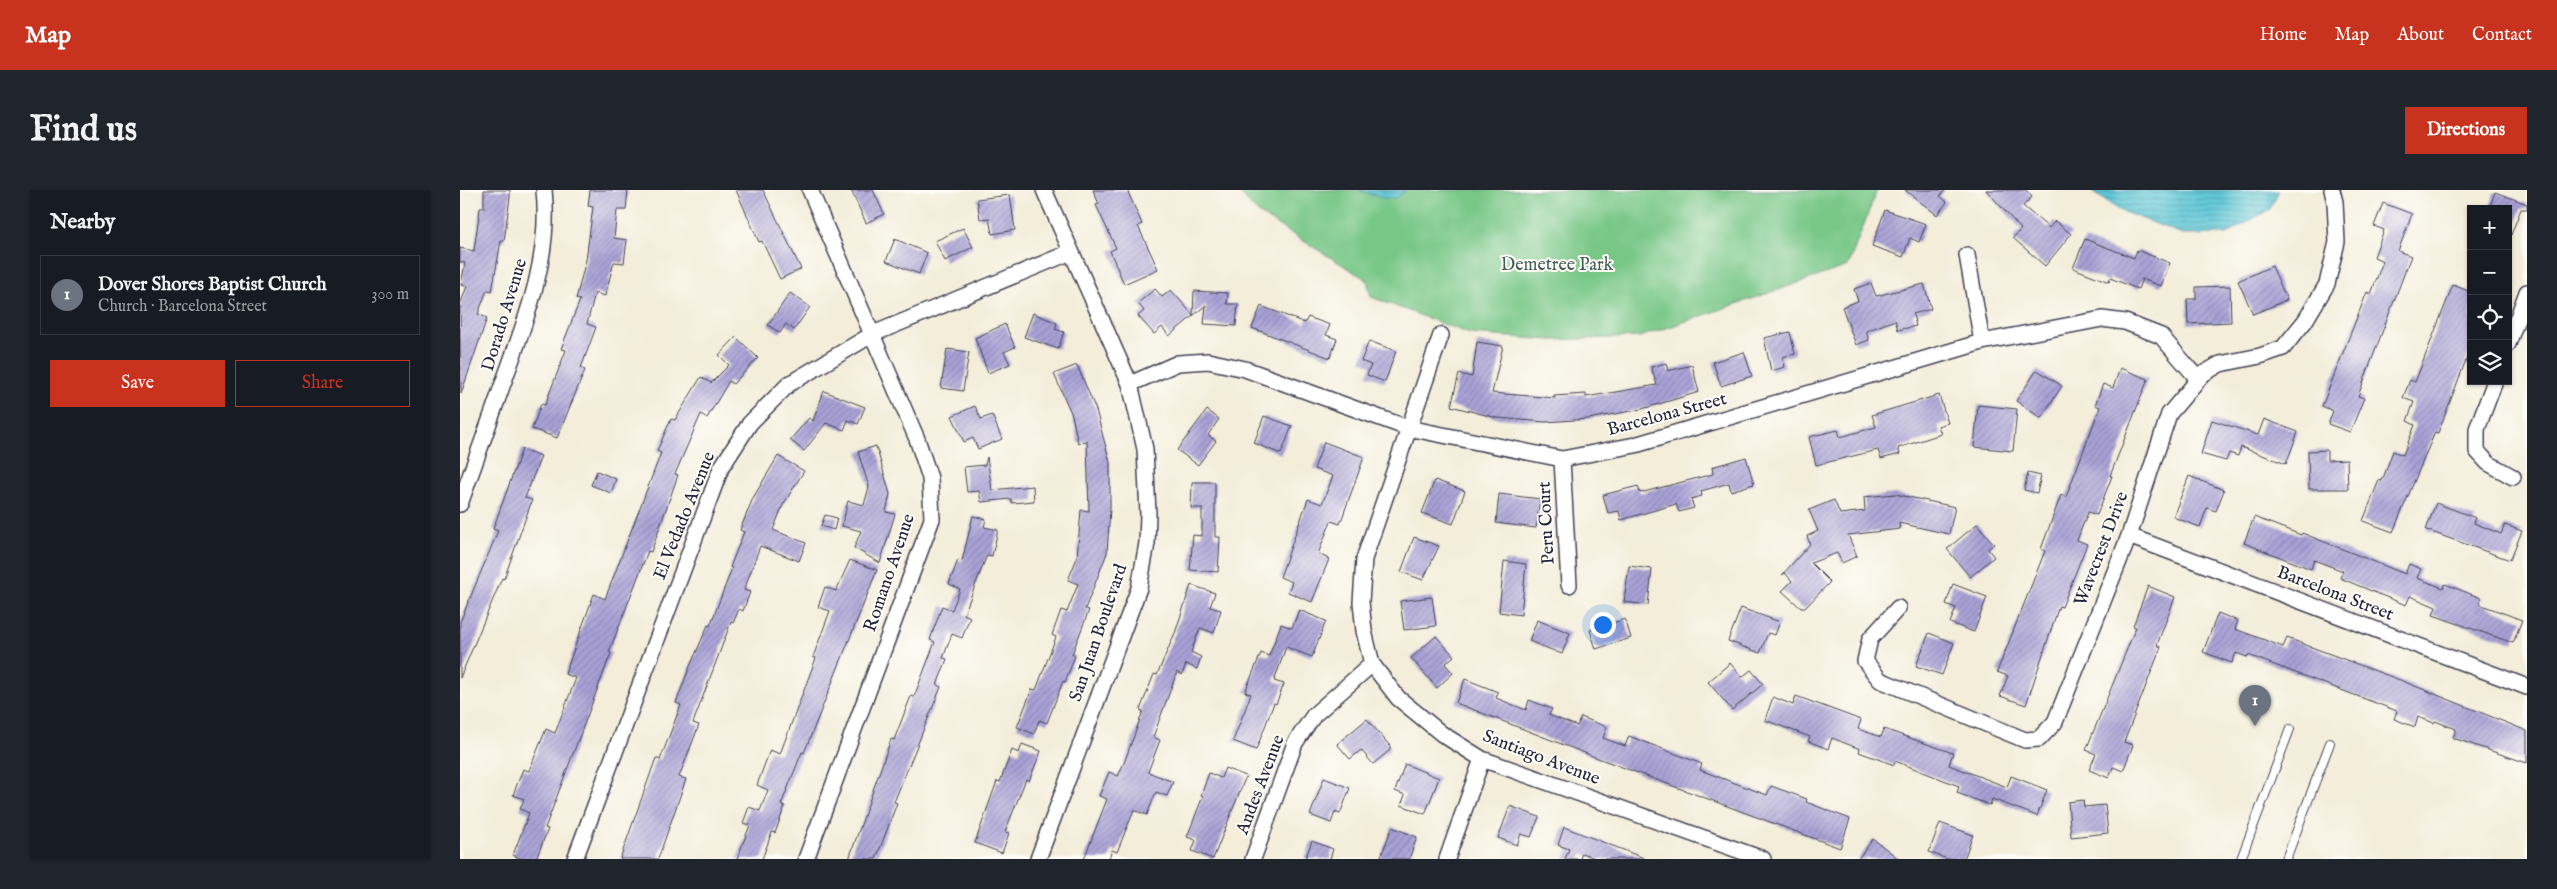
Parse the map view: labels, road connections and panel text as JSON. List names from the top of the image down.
{
  "streets": {
    "street": [
      "Dorado Avenue",
      "Barcelona Street",
      "El Vedado Avenue",
      "Peru Court",
      "Wavecrest Drive",
      "Romano Avenue",
      "San Juan Boulevard",
      "Santiago Avenue",
      "Andes Avenue"
    ]
  },
  "crossings": [
    ["Barcelona Street", "Peru Court"],
    ["Barcelona Street", "Wavecrest Drive"],
    ["Barcelona Street", "San Juan Boulevard"],
    ["Barcelona Street", "Santiago Avenue"],
    ["El Vedado Avenue", "Romano Avenue"],
    ["El Vedado Avenue", "San Juan Boulevard"],
    ["Santiago Avenue", "Andes Avenue"]
  ],
  "parks": ["Demetree Park"],
  "page": {
    "header": "Map",
    "nav": [
      "Home",
      "Map",
      "About",
      "Contact"
    ],
    "buttons": [
      "Directions",
      ["Save", "Share"]
    ],
    "title": "Find us",
    "heading": "Nearby",
    "map_buttons": ["+", "−"],
    "list": [
      {
        "mark": "1",
        "name": "Dover Shores Baptist Church",
        "note": "Church · Barcelona Street",
        "value": "300 m"
      }
    ],
    "pins": "1"
  }
}
